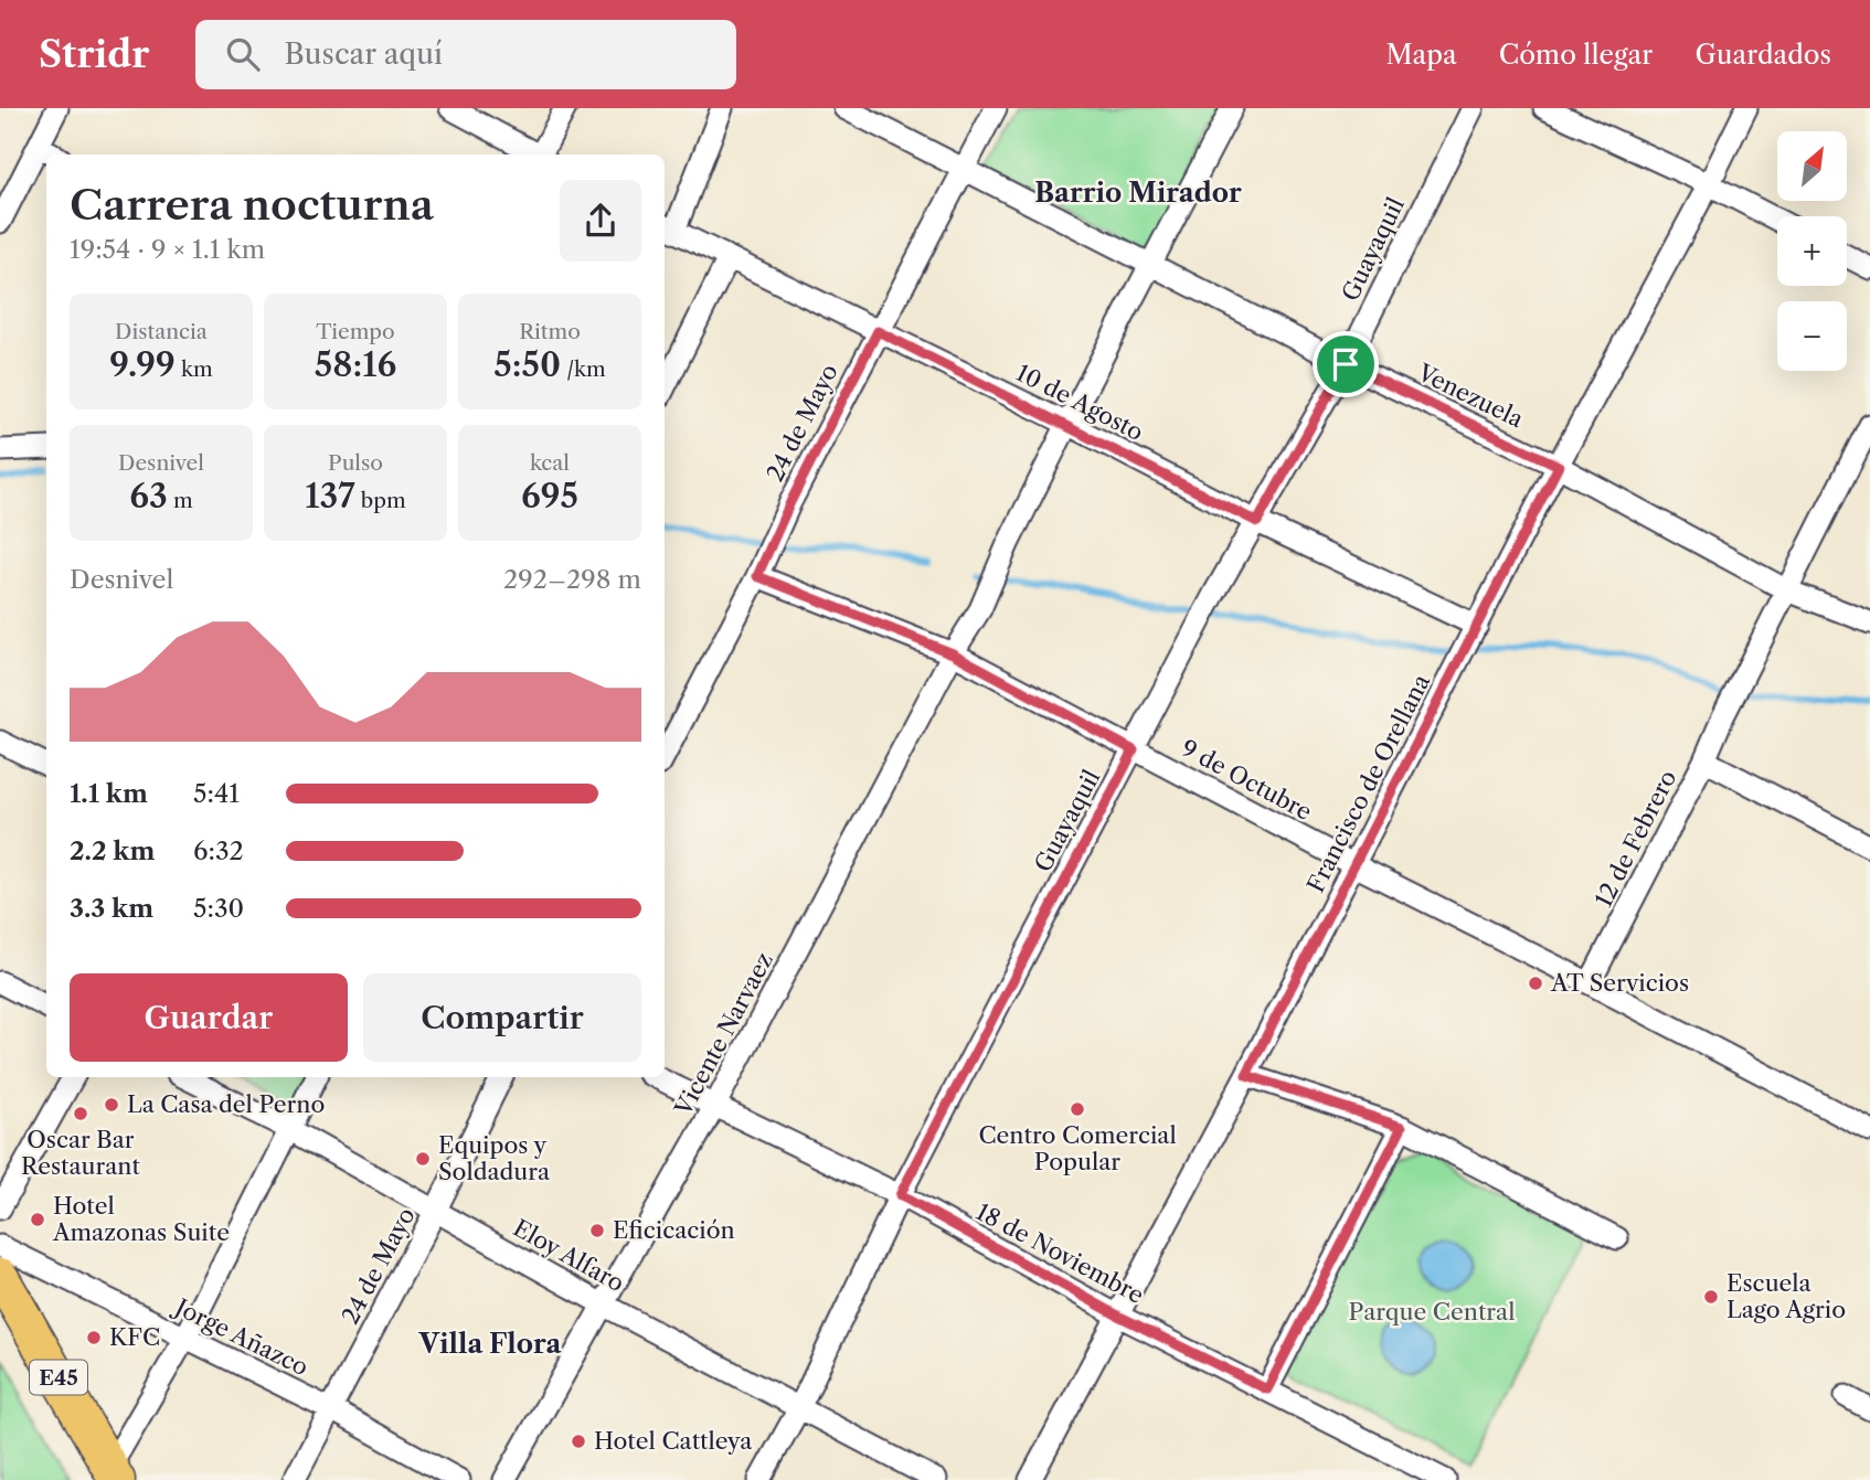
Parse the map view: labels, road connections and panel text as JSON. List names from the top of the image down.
{
  "streets": {
    "highway": ["E45"],
    "street": [
      "Guayaquil",
      "Venezuela",
      "10 de Agosto",
      "24 de Mayo",
      "9 de Octubre",
      "Francisco de Orellana",
      "12 de Febrero",
      "Vicente Narvaez",
      "18 de Noviembre",
      "Eloy Alfaro",
      "Jorge Añazco"
    ]
  },
  "crossings": [
    ["Guayaquil", "Venezuela"],
    ["Guayaquil", "10 de Agosto"],
    ["Guayaquil", "9 de Octubre"],
    ["Guayaquil", "18 de Noviembre"],
    ["Guayaquil", "Eloy Alfaro"],
    ["Venezuela", "24 de Mayo"],
    ["Venezuela", "Francisco de Orellana"],
    ["Venezuela", "12 de Febrero"],
    ["10 de Agosto", "24 de Mayo"],
    ["10 de Agosto", "Francisco de Orellana"],
    ["10 de Agosto", "Vicente Narvaez"],
    ["24 de Mayo", "9 de Octubre"],
    ["24 de Mayo", "Eloy Alfaro"],
    ["24 de Mayo", "Jorge Añazco"],
    ["9 de Octubre", "Francisco de Orellana"],
    ["9 de Octubre", "12 de Febrero"],
    ["9 de Octubre", "Vicente Narvaez"],
    ["Francisco de Orellana", "18 de Noviembre"],
    ["Vicente Narvaez", "18 de Noviembre"],
    ["Vicente Narvaez", "Eloy Alfaro"]
  ],
  "districts": ["Barrio Mirador", "Villa Flora"],
  "parks": ["Parque Central"],
  "places": [
    "AT Servicios",
    "La Casa del Perno",
    "Centro Comercial Popular",
    "Oscar Bar Restaurant",
    "Equipos y Soldadura",
    "Hotel Amazonas Suite",
    "Eficicación",
    "Escuela Lago Agrio",
    "KFC",
    "Hotel Cattleya"
  ],
  "north": "top right",
  "page": {
    "header": "Stridr",
    "search": "Buscar aquí",
    "nav": ["Mapa", "Cómo llegar", "Guardados"],
    "map_buttons": ["+", "−"],
    "heading": ["Carrera nocturna", "19:54 · 9 × 1.1 km"],
    "stats": [
      ["Distancia", "9.99 km"],
      ["Tiempo", "58:16"],
      ["Ritmo", "5:50 /km"],
      ["Desnivel", "63 m"],
      ["Pulso", "137 bpm"],
      ["kcal", "695"]
    ],
    "chart": ["Desnivel", "292–298 m"],
    "list": [
      {
        "name": "1.1 km",
        "note": "5:41"
      },
      {
        "name": "2.2 km",
        "note": "6:32"
      },
      {
        "name": "3.3 km",
        "note": "5:30"
      }
    ],
    "buttons": ["Guardar", "Compartir"]
  }
}
